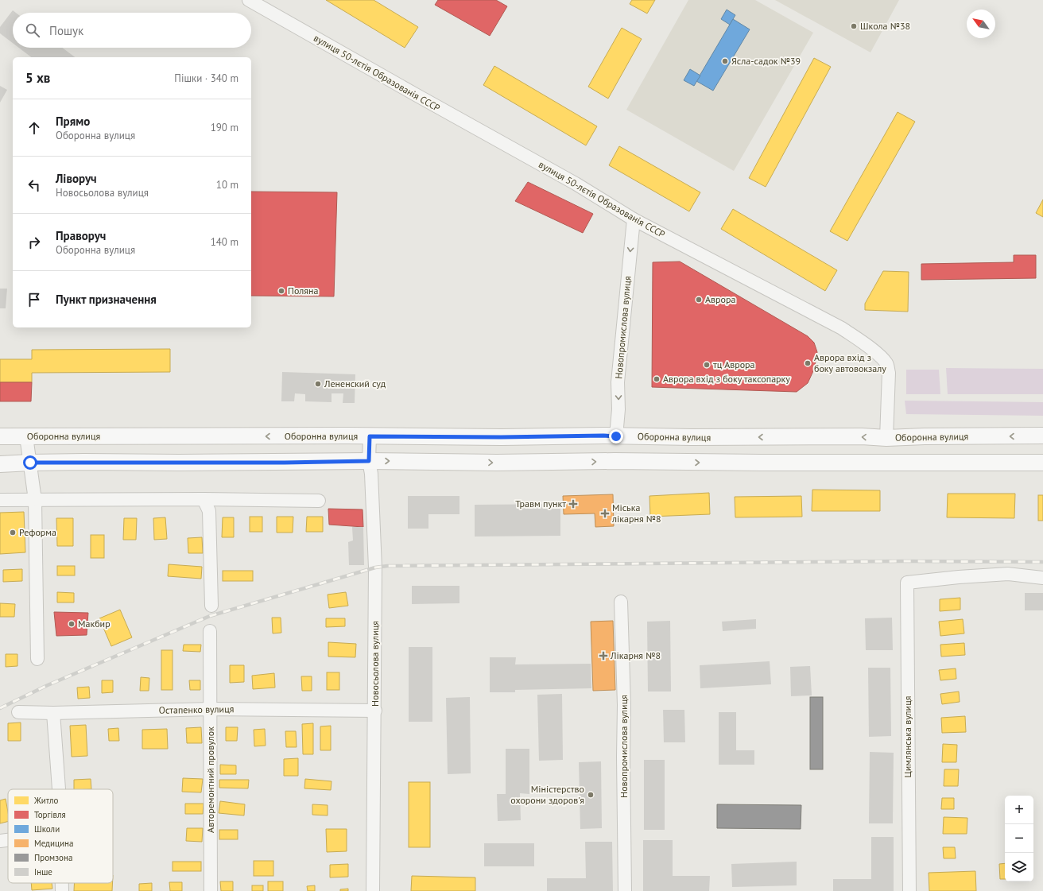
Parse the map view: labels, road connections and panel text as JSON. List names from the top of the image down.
{
  "streets": {
    "main road": ["Оборонна вулиця"],
    "street": [
      "вулиця 50-лєтія Образованія СССР",
      "Новопромислова вулиця",
      "Новосьолова вулиця",
      "Остапенко вулиця",
      "Цимлянська вулиця",
      "Авторемонтний провулок"
    ]
  },
  "crossings": [
    ["вулиця 50-лєтія Образованія СССР", "Новопромислова вулиця"],
    ["вулиця 50-лєтія Образованія СССР", "Оборонна вулиця"],
    ["Новопромислова вулиця", "Оборонна вулиця"],
    ["Оборонна вулиця", "Новосьолова вулиця"],
    ["Новосьолова вулиця", "Остапенко вулиця"],
    ["Остапенко вулиця", "Авторемонтний провулок"]
  ],
  "one_way": ["Новопромислова вулиця"],
  "places": {
    "other": [
      "Школа №38",
      "Ясла-садок №39",
      "Поляна",
      "Аврора",
      "Аврора вхід з боку автовокзалу",
      "тц Аврора",
      "Аврора вхід з боку таксопарку",
      "Лененский суд",
      "Реформа",
      "Макбир",
      "Міністерство охорони здоров'я"
    ],
    "health": ["Травм пункт", "Міська лікарня №8", "Лікарня №8"]
  },
  "legend": [
    "Житло",
    "Торгівля",
    "Школи",
    "Медицина",
    "Промзона",
    "Інше"
  ],
  "north": "top left",
  "page": {
    "search": "Пошук",
    "heading": ["5 хв", "Пішки · 340 m"],
    "list": [
      ["Прямо", "Оборонна вулиця", "190 m"],
      ["Ліворуч", "Новосьолова вулиця", "10 m"],
      ["Праворуч", "Оборонна вулиця", "140 m"],
      "Пункт призначення"
    ],
    "map_buttons": ["+", "−"]
  }
}
